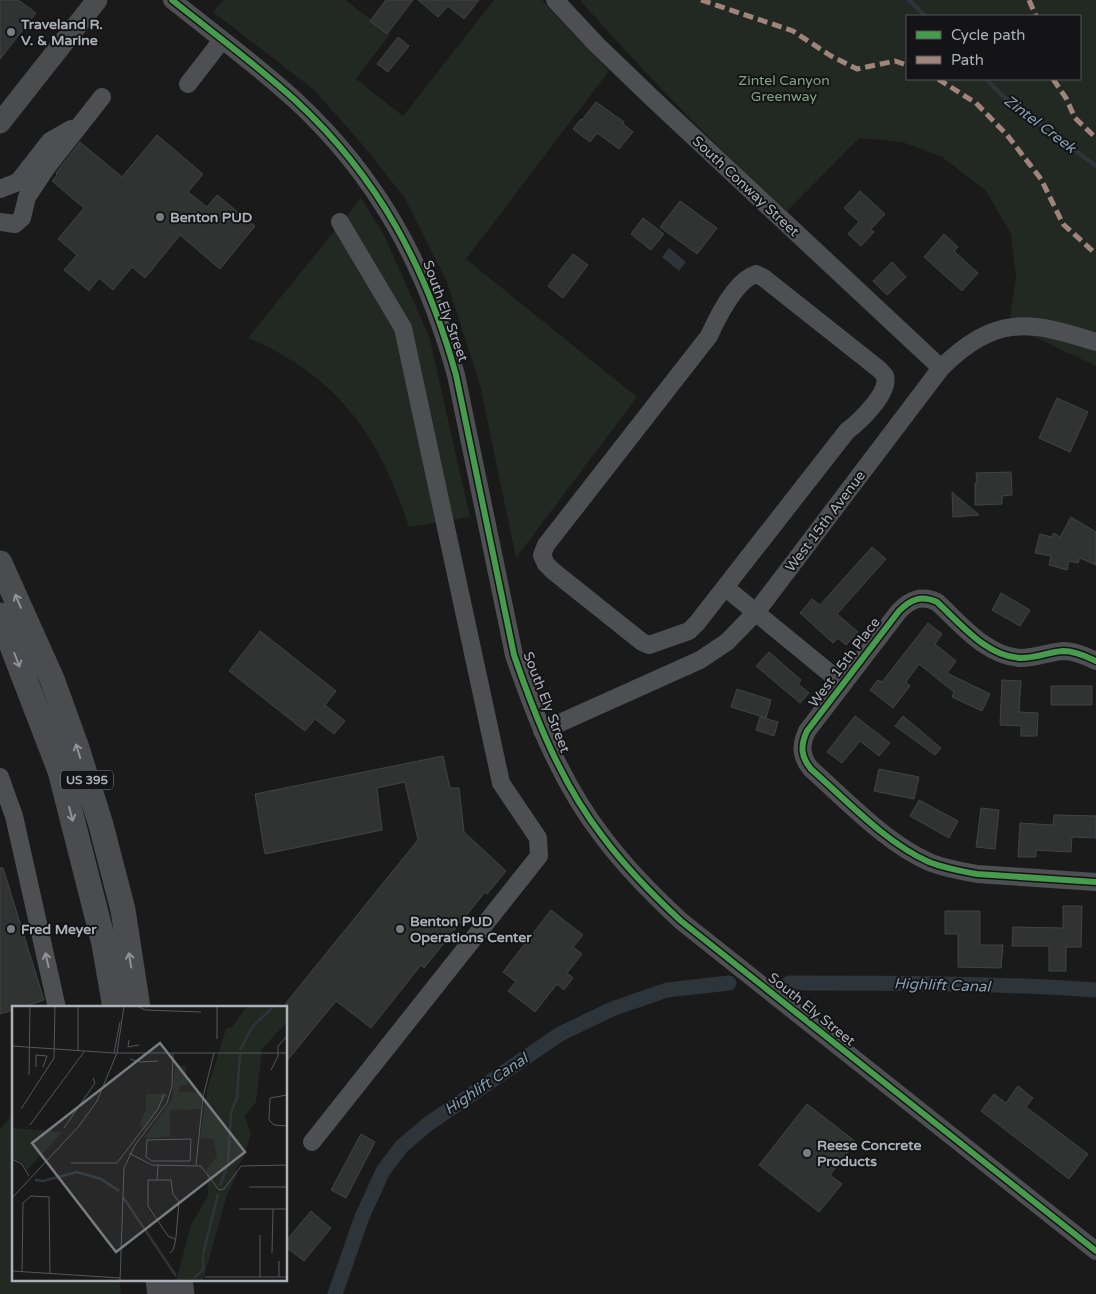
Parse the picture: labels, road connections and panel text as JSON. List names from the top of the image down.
{
  "streets": {
    "highway": ["US 395"],
    "street": [
      "South Conway Street",
      "South Ely Street",
      "West 15th Avenue",
      "West 15th Place"
    ]
  },
  "crossings": [
    ["South Conway Street", "West 15th Avenue"],
    ["South Ely Street", "West 15th Avenue"]
  ],
  "water": ["Zintel Creek", "Highlift Canal"],
  "parks": ["Zintel Canyon Greenway"],
  "places": [
    "Traveland R. V. & Marine",
    "Benton PUD",
    "Fred Meyer",
    "Benton PUD Operations Center",
    "Reese Concrete Products"
  ],
  "legend": ["Cycle path", "Path"]
}
